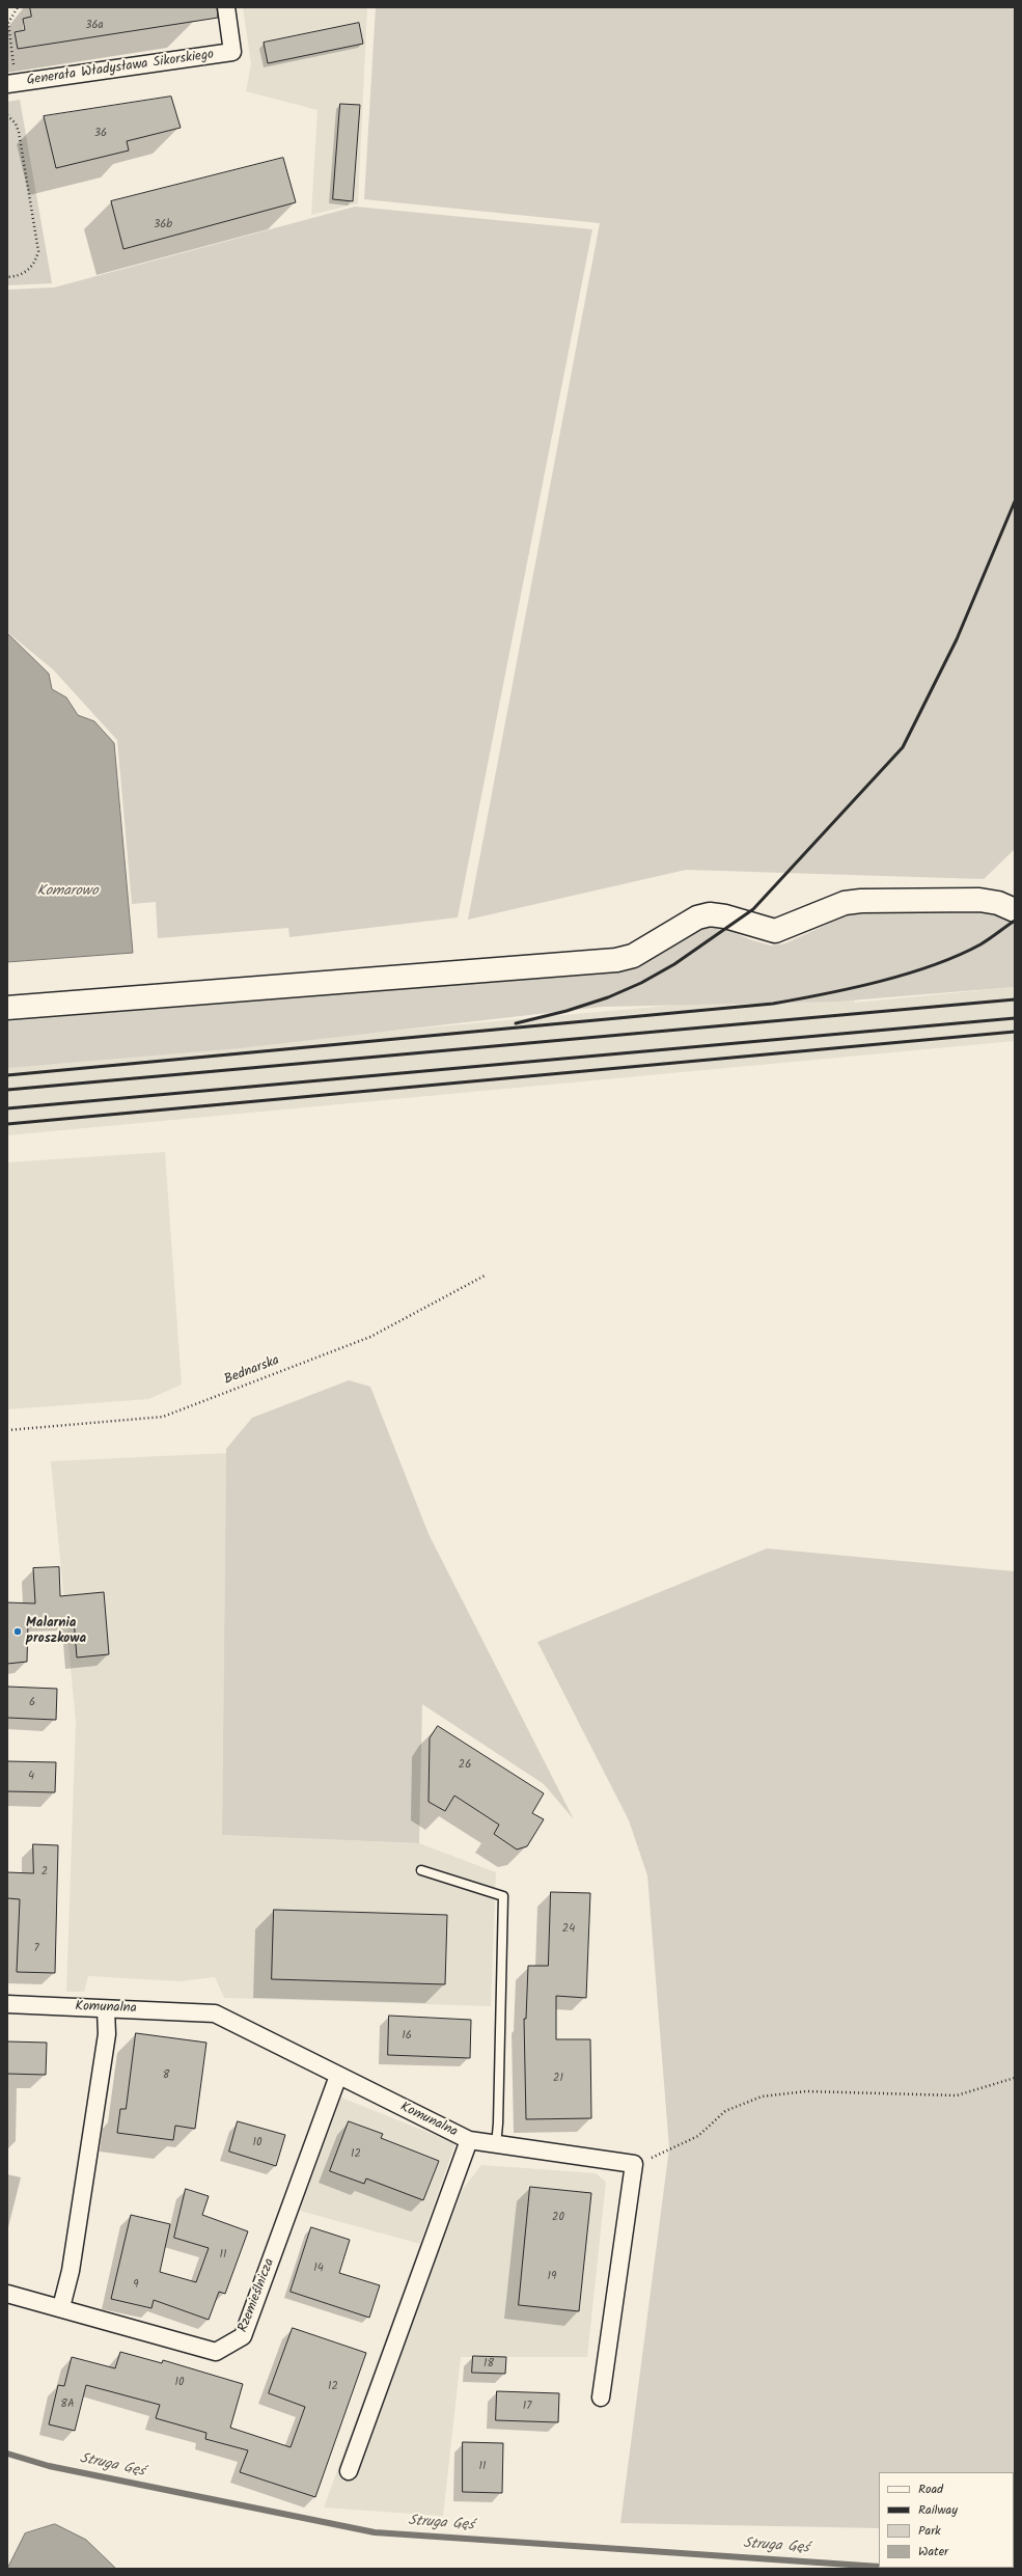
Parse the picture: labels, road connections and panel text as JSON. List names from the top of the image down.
{
  "streets": {
    "street": ["Generała Władysława Sikorskiego", "Komunalna", "Rzemieślnicza"],
    "path": ["Bednarska"]
  },
  "crossings": [
    ["Komunalna", "Rzemieślnicza"]
  ],
  "water": ["Komarowo", "Struga Gęś"],
  "places": ["Malarnia proszkowa"],
  "house_numbers": [
    "36a",
    "36",
    "36b",
    "6",
    "26",
    "4",
    "2",
    "24",
    "7",
    "16",
    "8",
    "21",
    "10",
    "12",
    "20",
    "11",
    "14",
    "19",
    "9",
    "18",
    "10",
    "12",
    "8A",
    "17",
    "11"
  ],
  "legend": [
    "Road",
    "Railway",
    "Park",
    "Water"
  ]
}
